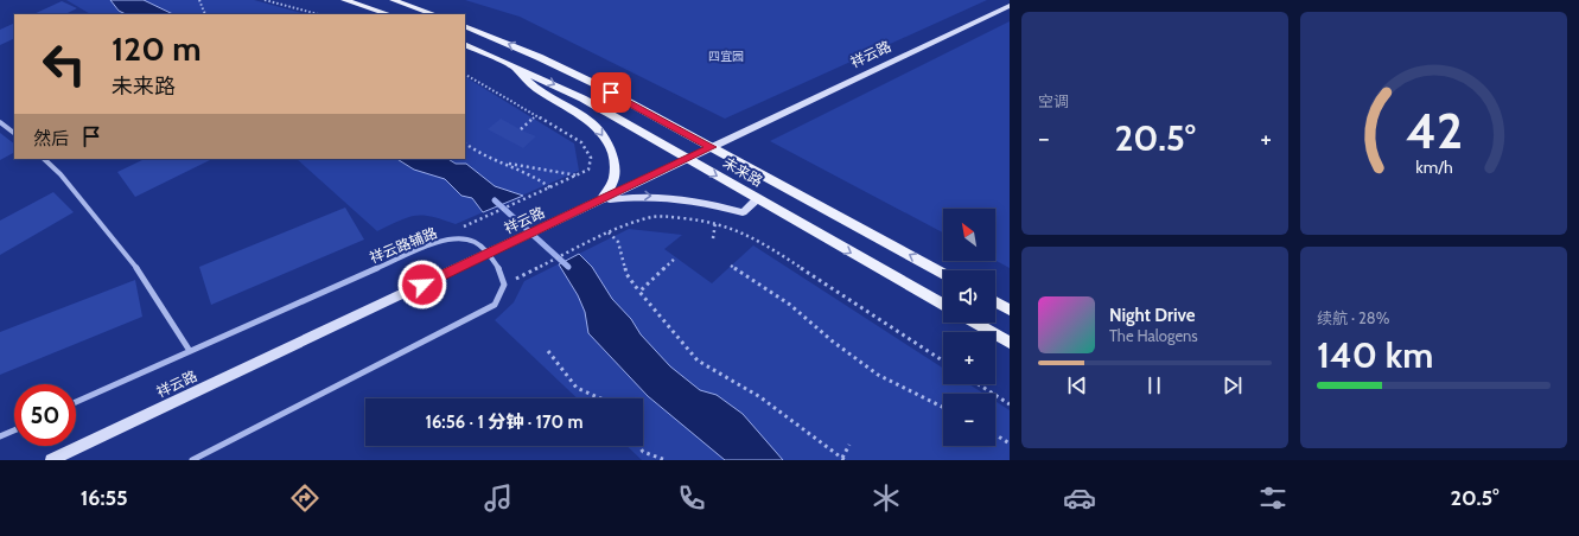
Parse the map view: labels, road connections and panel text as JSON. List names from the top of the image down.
{
  "streets": {
    "main road": ["祥云路", "未来路"],
    "street": ["祥云路辅路"]
  },
  "crossings": [
    ["祥云路", "未来路"],
    ["祥云路", "祥云路辅路"]
  ],
  "parks": ["四宜园"],
  "north": "top left",
  "page": {
    "tile": [
      "空调",
      ["续航 · 28%", "140 km"]
    ],
    "turn": ["120 m", "未来路"],
    "then": "然后",
    "heat": ["−", "20.5°", "+"],
    "map_buttons": ["+", "−"],
    "song": ["Night Drive", "The Halogens"],
    "limit": "50",
    "trip": "16:56 · 1 分钟 · 170 m",
    "tabs": ["16:55", "20.5°"],
    "gauge": ["42", "km/h"]
  }
}
